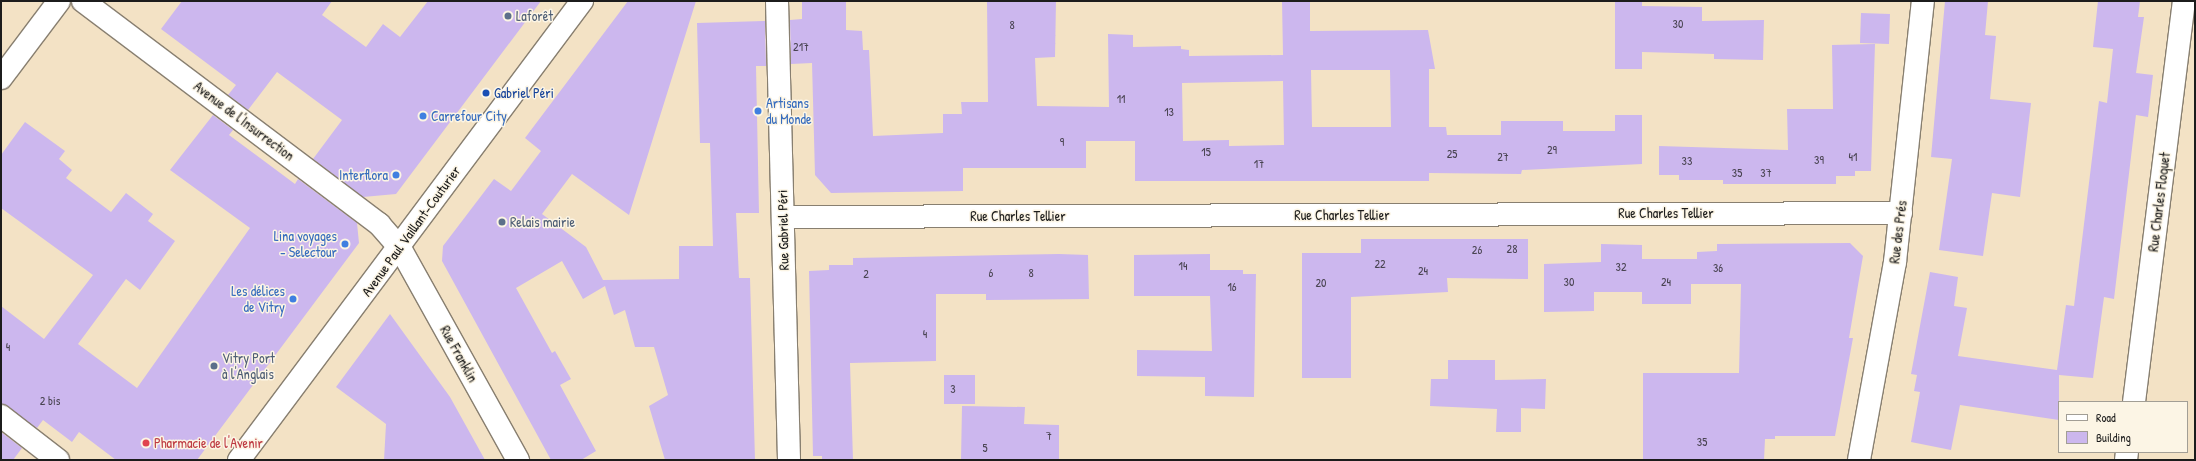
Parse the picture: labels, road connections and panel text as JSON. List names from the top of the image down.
{
  "streets": {
    "street": [
      "Avenue de l'Insurrection",
      "Rue Charles Floquet",
      "Rue Charles Tellier",
      "Rue Gabriel Péri",
      "Avenue Paul Vaillant-Couturier",
      "Rue des Prés",
      "Rue Franklin"
    ]
  },
  "crossings": [
    ["Avenue de l'Insurrection", "Avenue Paul Vaillant-Couturier"],
    ["Avenue de l'Insurrection", "Rue Franklin"],
    ["Rue Charles Tellier", "Rue Gabriel Péri"],
    ["Rue Charles Tellier", "Rue des Prés"],
    ["Avenue Paul Vaillant-Couturier", "Rue Franklin"]
  ],
  "places": [
    "Laforêt",
    "Gabriel Péri",
    "Artisans du Monde",
    "Carrefour City",
    "Interflora",
    "Relais mairie",
    "Lina voyages - Selectour",
    "Les délices de Vitry",
    "Vitry Port à l'Anglais",
    "Pharmacie de l'Avenir"
  ],
  "house_numbers": [
    "30",
    "8",
    "217",
    "11",
    "13",
    "9",
    "29",
    "15",
    "25",
    "27",
    "41",
    "39",
    "33",
    "17",
    "35",
    "37",
    "28",
    "26",
    "22",
    "14",
    "32",
    "36",
    "24",
    "6",
    "8",
    "2",
    "30",
    "24",
    "20",
    "16",
    "4",
    "4",
    "3",
    "2 bis",
    "7",
    "35",
    "5"
  ],
  "legend": ["Road", "Building"]
}
